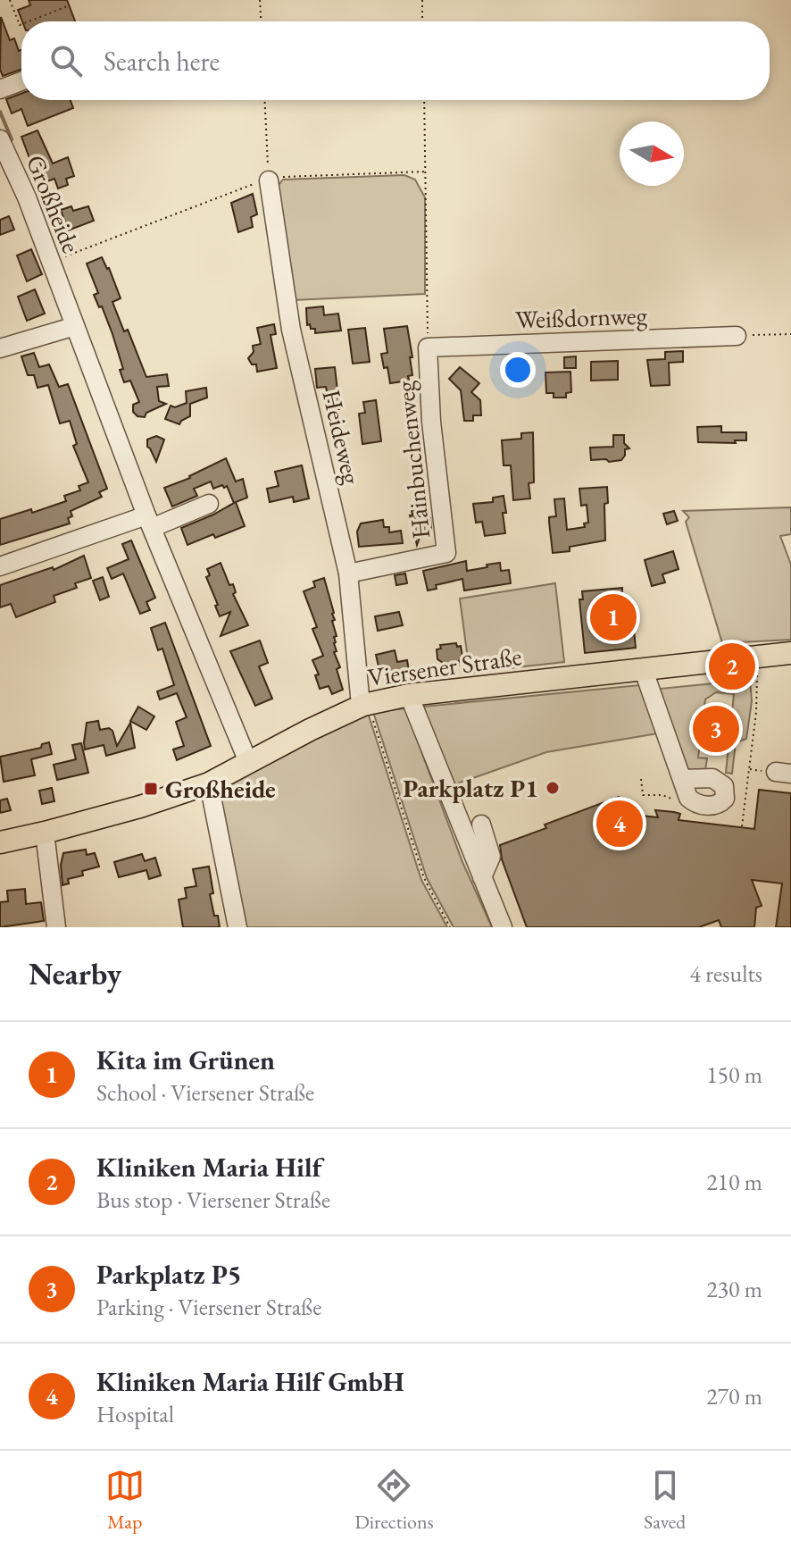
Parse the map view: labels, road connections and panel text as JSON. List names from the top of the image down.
{
  "streets": {
    "main road": ["Viersener Straße"],
    "street": [
      "Großheide",
      "Weißdornweg",
      "Heideweg",
      "Hainbuchenweg"
    ]
  },
  "crossings": [
    ["Großheide", "Viersener Straße"],
    ["Weißdornweg", "Hainbuchenweg"],
    ["Heideweg", "Hainbuchenweg"],
    ["Heideweg", "Viersener Straße"]
  ],
  "places": {
    "other": ["Parkplatz P1"],
    "transit": ["Großheide"]
  },
  "north": "right",
  "page": {
    "search": "Search here",
    "pins": [
      "1",
      "2",
      "3",
      "4"
    ],
    "heading": ["Nearby", "4 results"],
    "list": [
      {
        "mark": "1",
        "name": "Kita im Grünen",
        "note": "School · Viersener Straße",
        "value": "150 m"
      },
      {
        "mark": "2",
        "name": "Kliniken Maria Hilf",
        "note": "Bus stop · Viersener Straße",
        "value": "210 m"
      },
      {
        "mark": "3",
        "name": "Parkplatz P5",
        "note": "Parking · Viersener Straße",
        "value": "230 m"
      },
      {
        "mark": "4",
        "name": "Kliniken Maria Hilf GmbH",
        "note": "Hospital",
        "value": "270 m"
      }
    ],
    "nav": ["Map", "Directions", "Saved"]
  }
}
